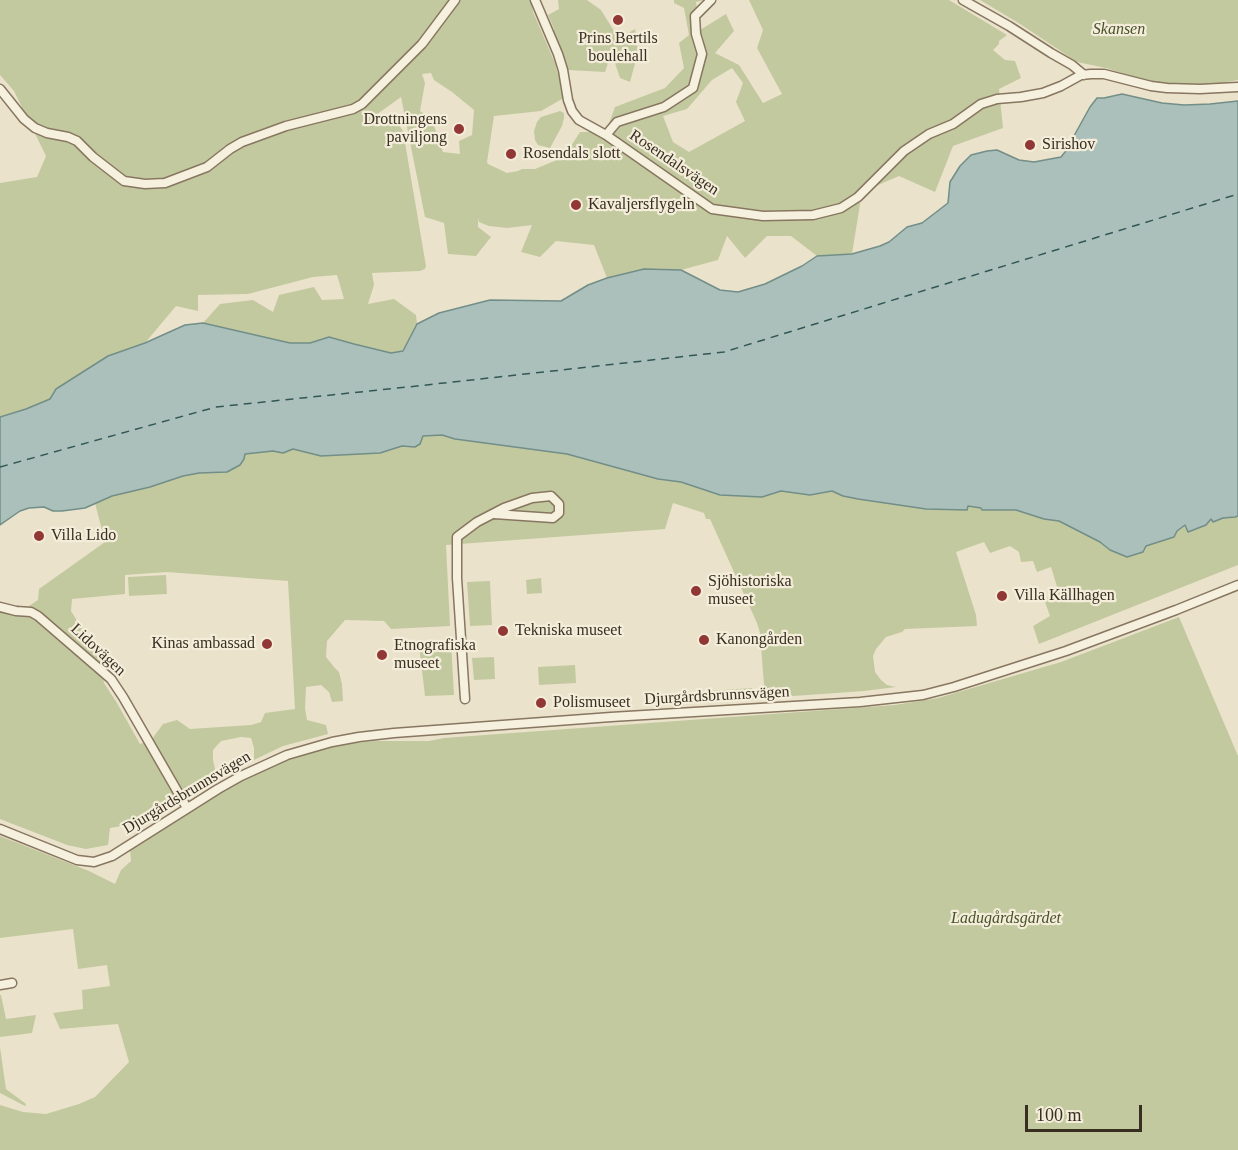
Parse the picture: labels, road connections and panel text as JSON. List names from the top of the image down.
{
  "streets": {
    "street": ["Rosendalsvägen", "Lidovägen", "Djurgårdsbrunnsvägen"]
  },
  "crossings": [
    ["Lidovägen", "Djurgårdsbrunnsvägen"]
  ],
  "parks": ["Skansen", "Ladugårdsgärdet"],
  "places": [
    "Prins Bertils boulehall",
    "Drottningens paviljong",
    "Sirishov",
    "Rosendals slott",
    "Kavaljersflygeln",
    "Villa Lido",
    "Sjöhistoriska museet",
    "Villa Källhagen",
    "Tekniska museet",
    "Kanongården",
    "Kinas ambassad",
    "Etnografiska museet",
    "Polismuseet"
  ],
  "scale_bar": "100 m"
}
